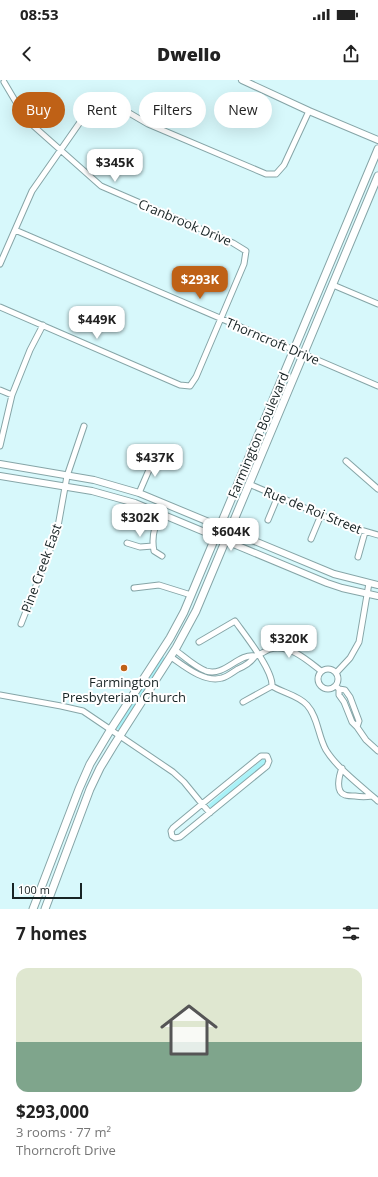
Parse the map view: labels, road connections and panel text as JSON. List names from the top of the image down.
{
  "streets": {
    "main road": ["Farmington Boulevard"],
    "street": [
      "Cranbrook Drive",
      "Thorncroft Drive",
      "Rue de Roi Street",
      "Pine Creek East"
    ]
  },
  "crossings": [
    ["Cranbrook Drive", "Thorncroft Drive"],
    ["Thorncroft Drive", "Farmington Boulevard"],
    ["Farmington Boulevard", "Rue de Roi Street"]
  ],
  "places": ["Farmington Presbyterian Church"],
  "scale_bar": "100 m",
  "page": {
    "status": "08:53",
    "header": "Dwello",
    "chip": [
      "Buy",
      "Rent",
      "Filters",
      "New"
    ],
    "price": [
      "$345K",
      "$293K",
      "$449K",
      "$437K",
      "$302K",
      "$604K",
      "$320K"
    ],
    "scale": "100 m",
    "heading": "7 homes",
    "list": [
      {
        "name": "$293,000",
        "note": "3 rooms · 77 m² · Thorncroft Drive"
      }
    ]
  }
}
